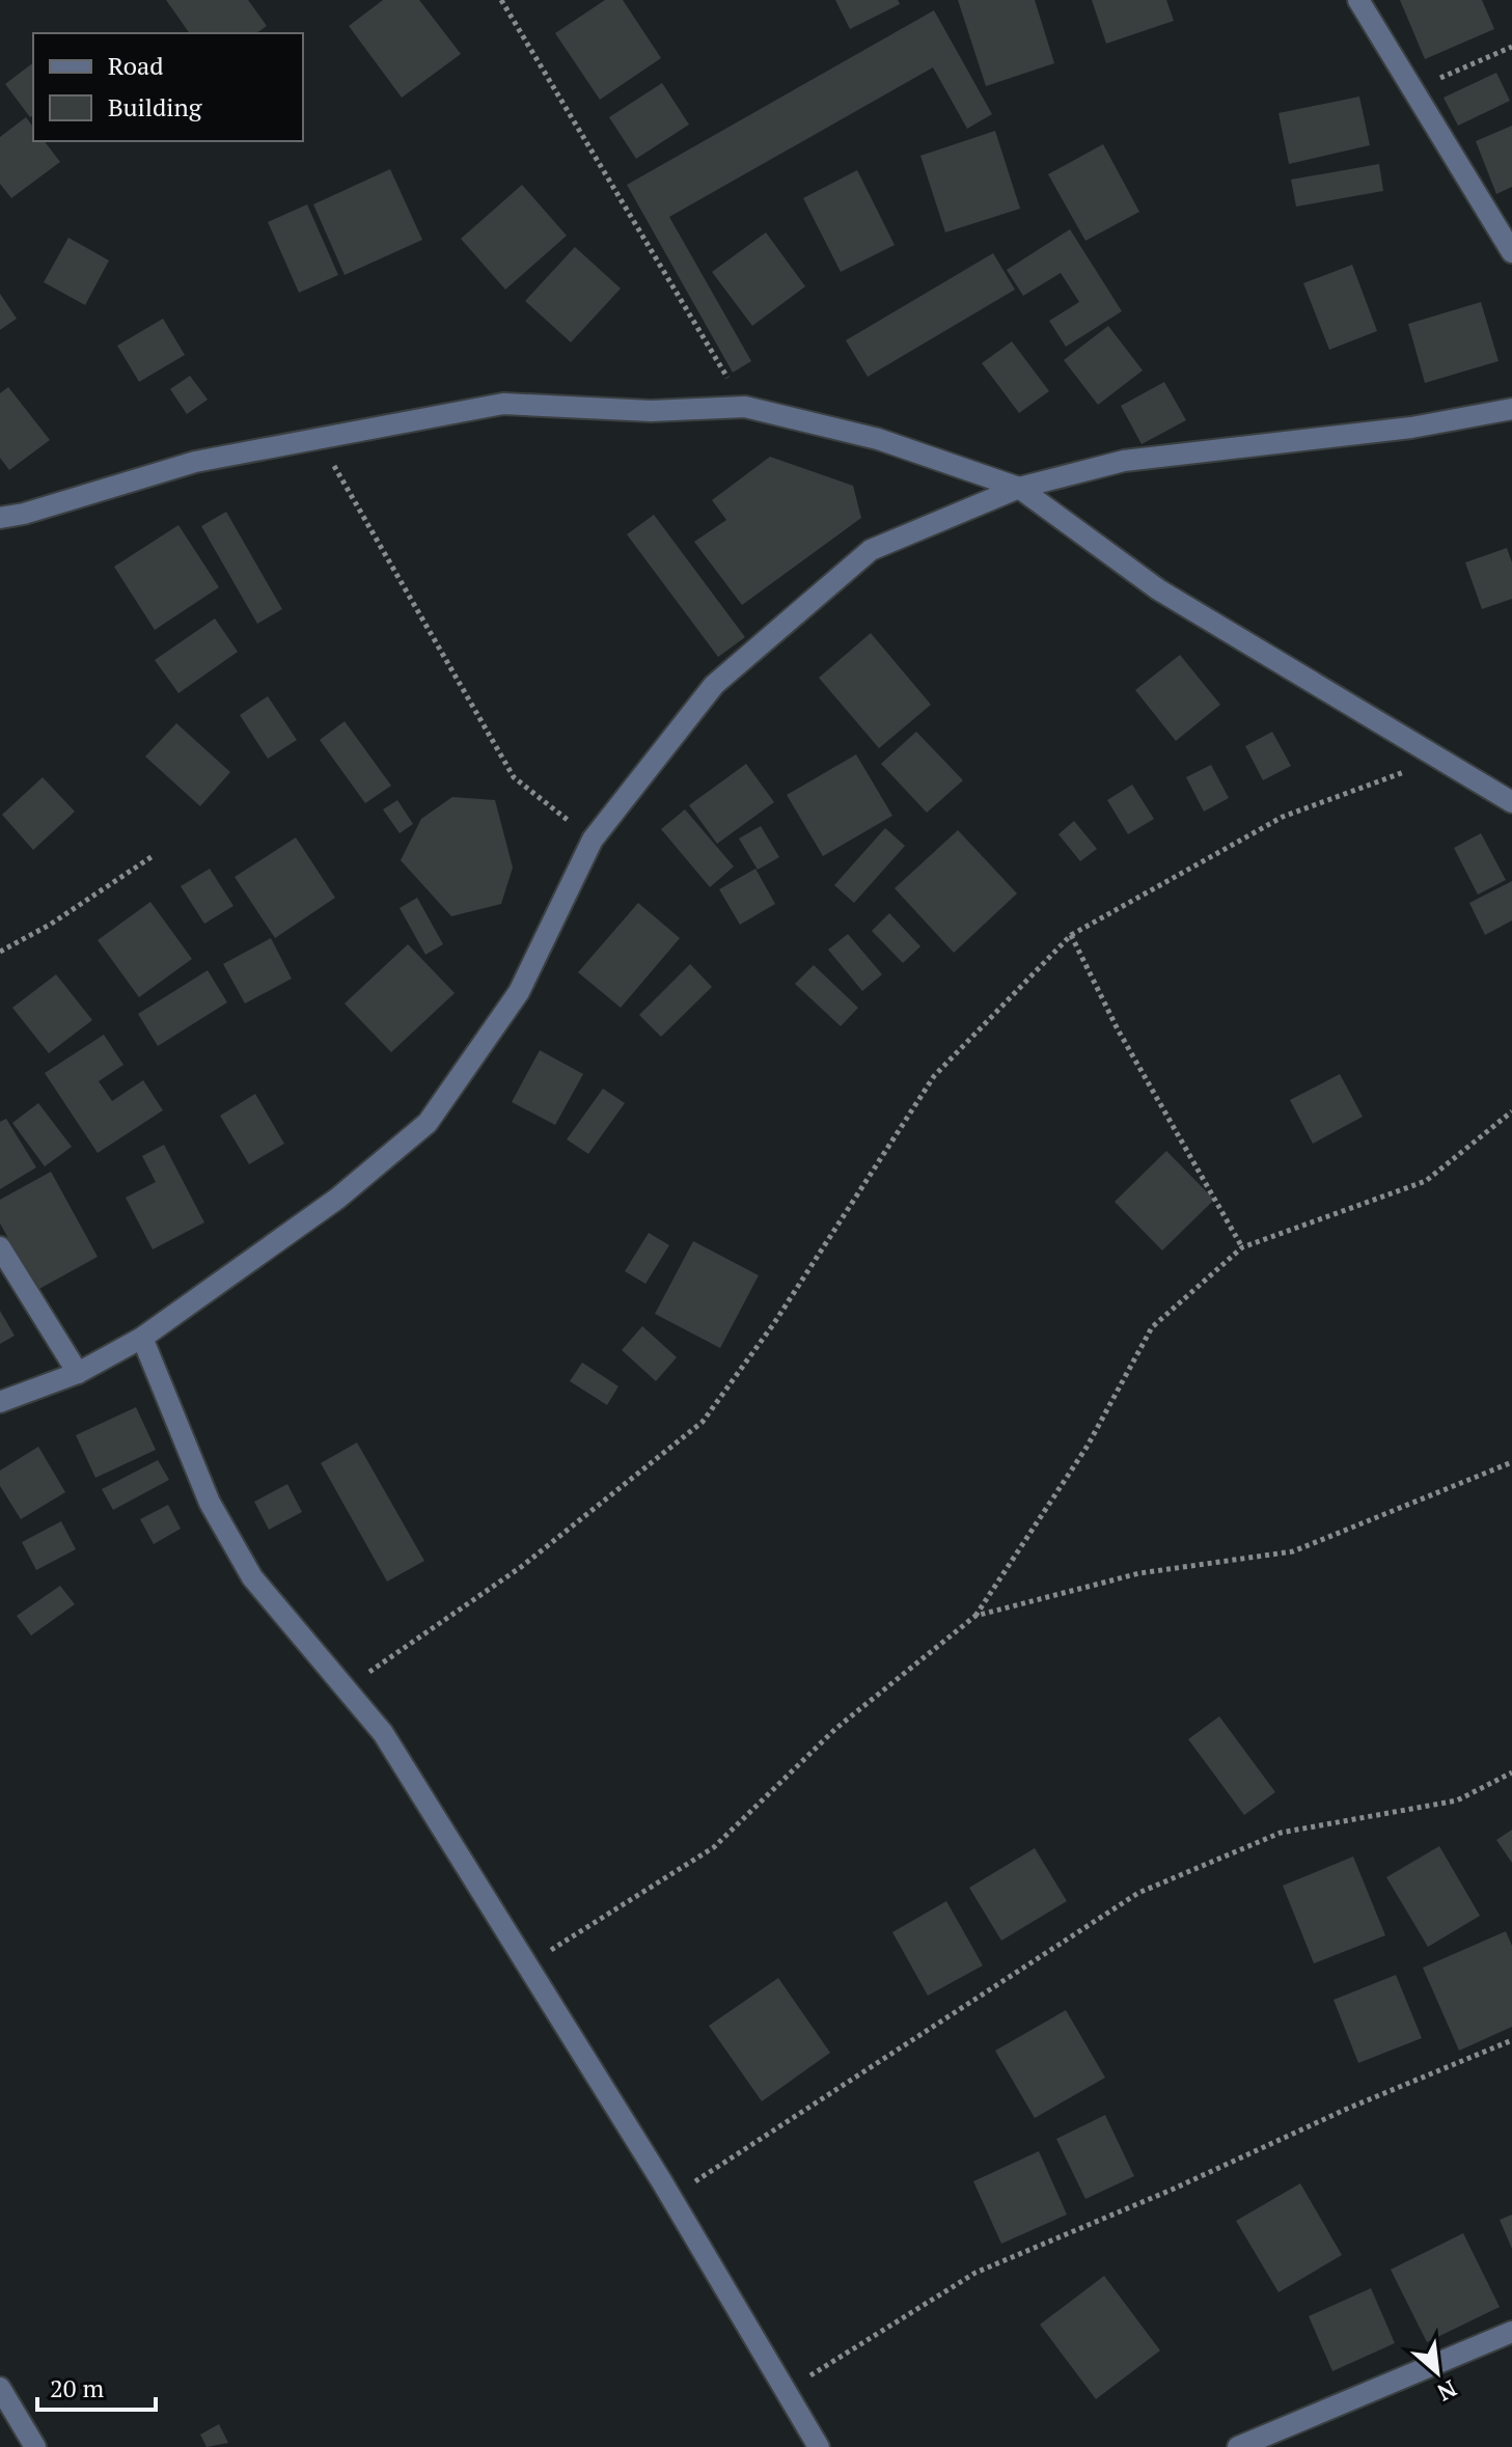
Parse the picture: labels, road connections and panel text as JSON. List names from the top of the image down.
{
  "legend": ["Road", "Building"],
  "scale_bar": "20 m",
  "north": "bottom right"
}
